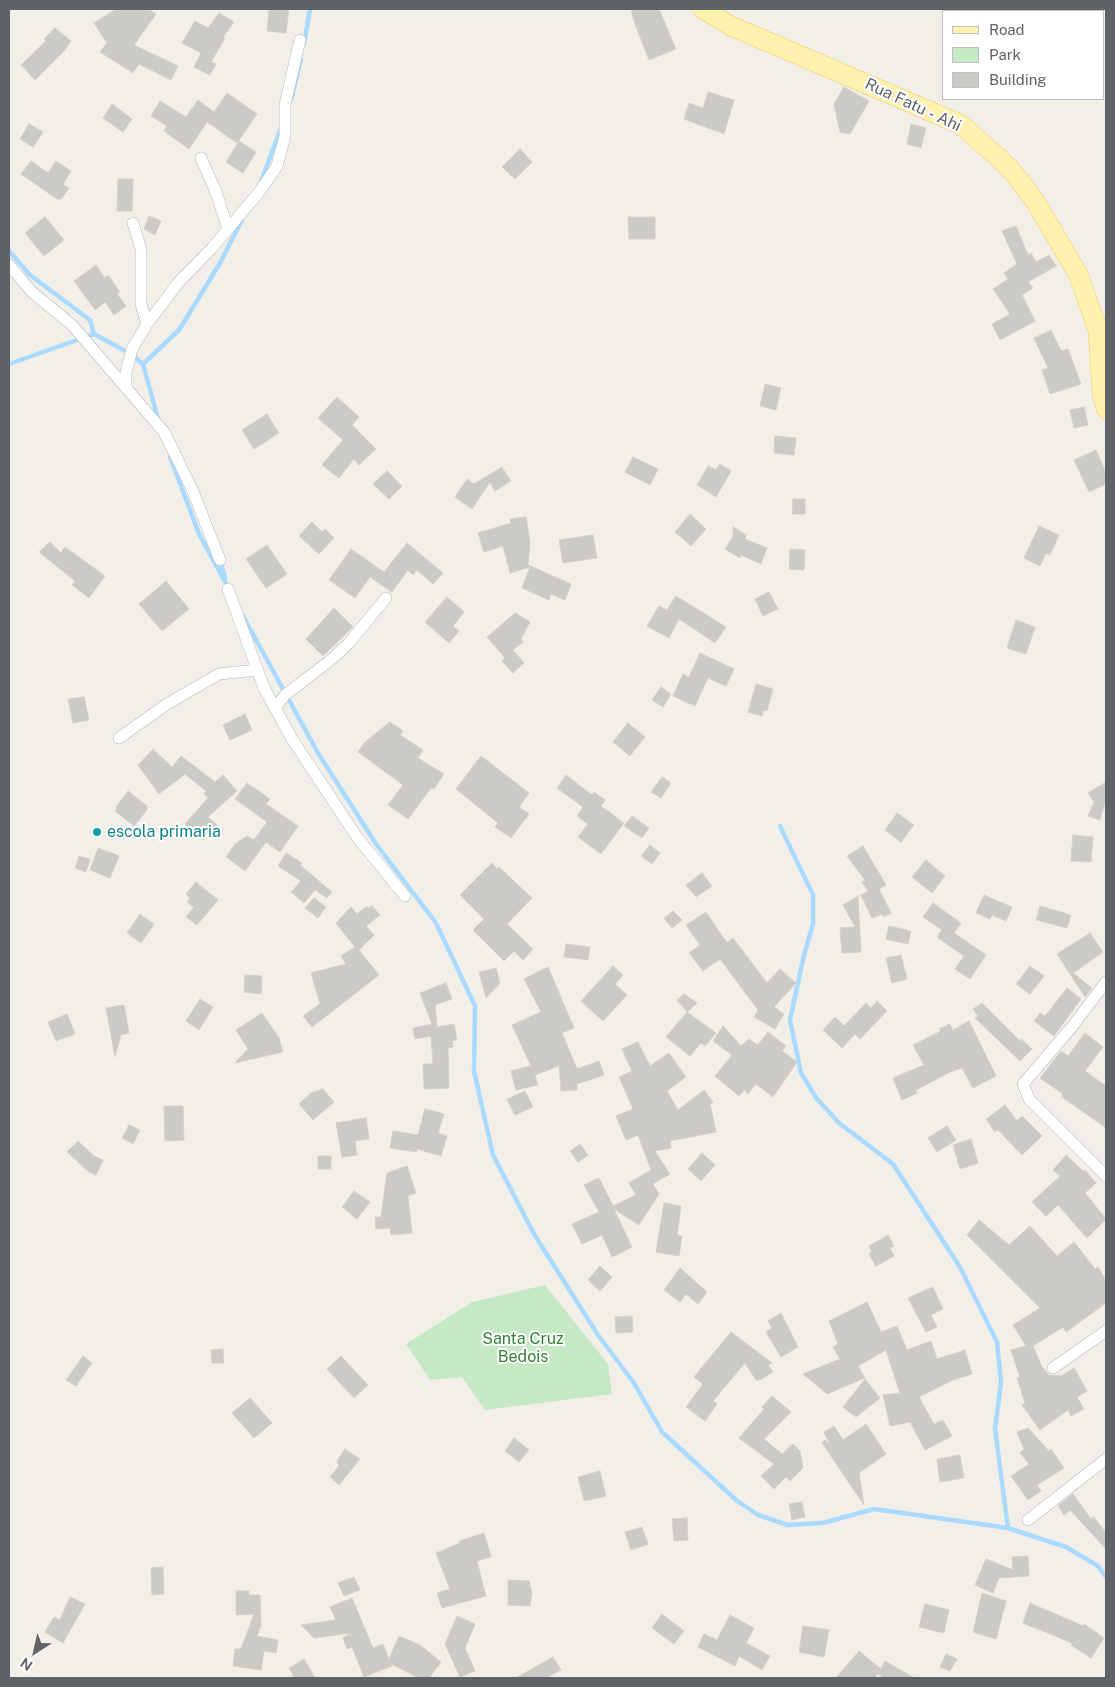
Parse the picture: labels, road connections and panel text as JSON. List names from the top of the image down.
{
  "streets": {
    "main road": ["Rua Fatu - Ahi"]
  },
  "parks": ["Santa Cruz Bedois"],
  "places": ["escola primaria"],
  "legend": ["Road", "Park", "Building"],
  "north": "bottom left"
}
